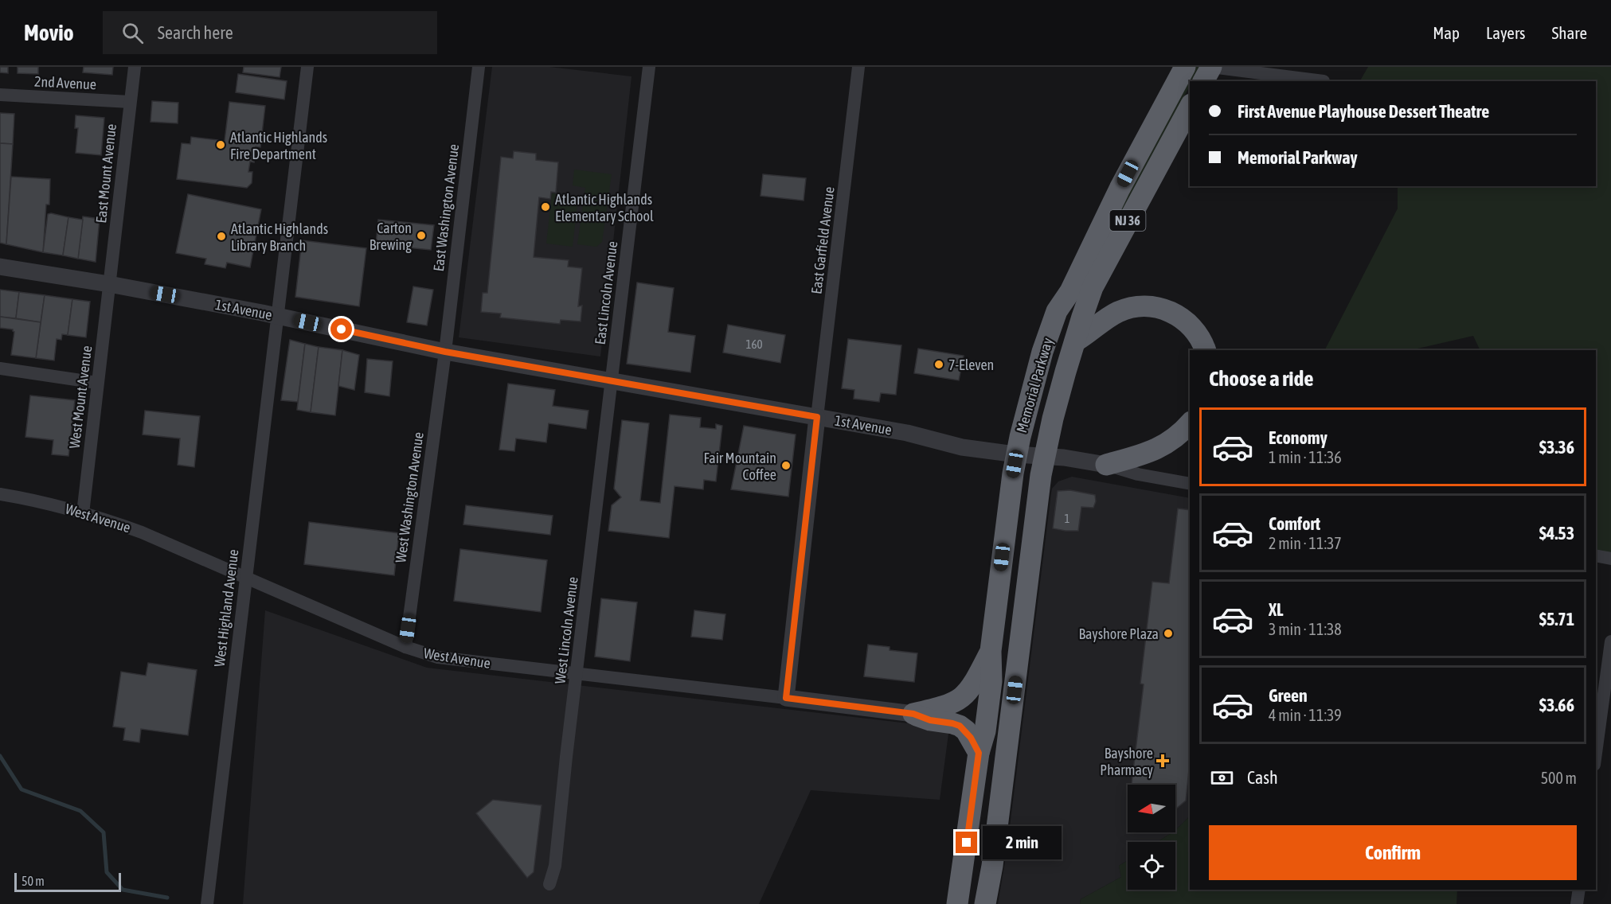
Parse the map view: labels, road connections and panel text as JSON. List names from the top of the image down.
{
  "streets": {
    "highway": ["NJ 36", "Memorial Parkway"],
    "street": [
      "2nd Avenue",
      "East Mount Avenue",
      "East Washington Avenue",
      "East Garfield Avenue",
      "East Lincoln Avenue",
      "1st Avenue",
      "West Mount Avenue",
      "West Washington Avenue",
      "West Avenue",
      "West Highland Avenue",
      "West Lincoln Avenue"
    ]
  },
  "crossings": [
    ["2nd Avenue", "East Mount Avenue"],
    ["East Mount Avenue", "1st Avenue"],
    ["East Mount Avenue", "West Mount Avenue"],
    ["East Washington Avenue", "1st Avenue"],
    ["East Washington Avenue", "West Washington Avenue"],
    ["East Garfield Avenue", "1st Avenue"],
    ["East Lincoln Avenue", "1st Avenue"],
    ["East Lincoln Avenue", "West Lincoln Avenue"],
    ["1st Avenue", "Memorial Parkway"],
    ["1st Avenue", "West Mount Avenue"],
    ["1st Avenue", "West Washington Avenue"],
    ["1st Avenue", "West Highland Avenue"],
    ["1st Avenue", "West Lincoln Avenue"],
    ["West Mount Avenue", "West Avenue"],
    ["West Washington Avenue", "West Avenue"],
    ["West Avenue", "West Highland Avenue"],
    ["West Avenue", "West Lincoln Avenue"]
  ],
  "places": {
    "other": [
      "Atlantic Highlands Fire Department",
      "Atlantic Highlands Elementary School",
      "Carton Brewing",
      "Atlantic Highlands Library Branch",
      "7-Eleven",
      "Fair Mountain Coffee",
      "Bayshore Plaza"
    ],
    "health": ["Bayshore Pharmacy"]
  },
  "house_numbers": ["160", "1"],
  "scale_bar": "50 m",
  "north": "left",
  "page": {
    "header": "Movio",
    "search": "Search here",
    "nav": ["Map", "Layers", "Share"],
    "banner": ["First Avenue Playhouse Dessert Theatre", "Memorial Parkway"],
    "heading": "Choose a ride",
    "list": [
      {
        "name": "Economy",
        "note": "1 min · 11:36",
        "value": "$3.36"
      },
      {
        "name": "Comfort",
        "note": "2 min · 11:37",
        "value": "$4.53"
      },
      {
        "name": "XL",
        "note": "3 min · 11:38",
        "value": "$5.71"
      },
      {
        "name": "Green",
        "note": "4 min · 11:39",
        "value": "$3.66"
      }
    ],
    "pay": ["Cash", "500 m"],
    "buttons": "Confirm",
    "bubble": "2 min",
    "scale": "50 m"
  }
}
